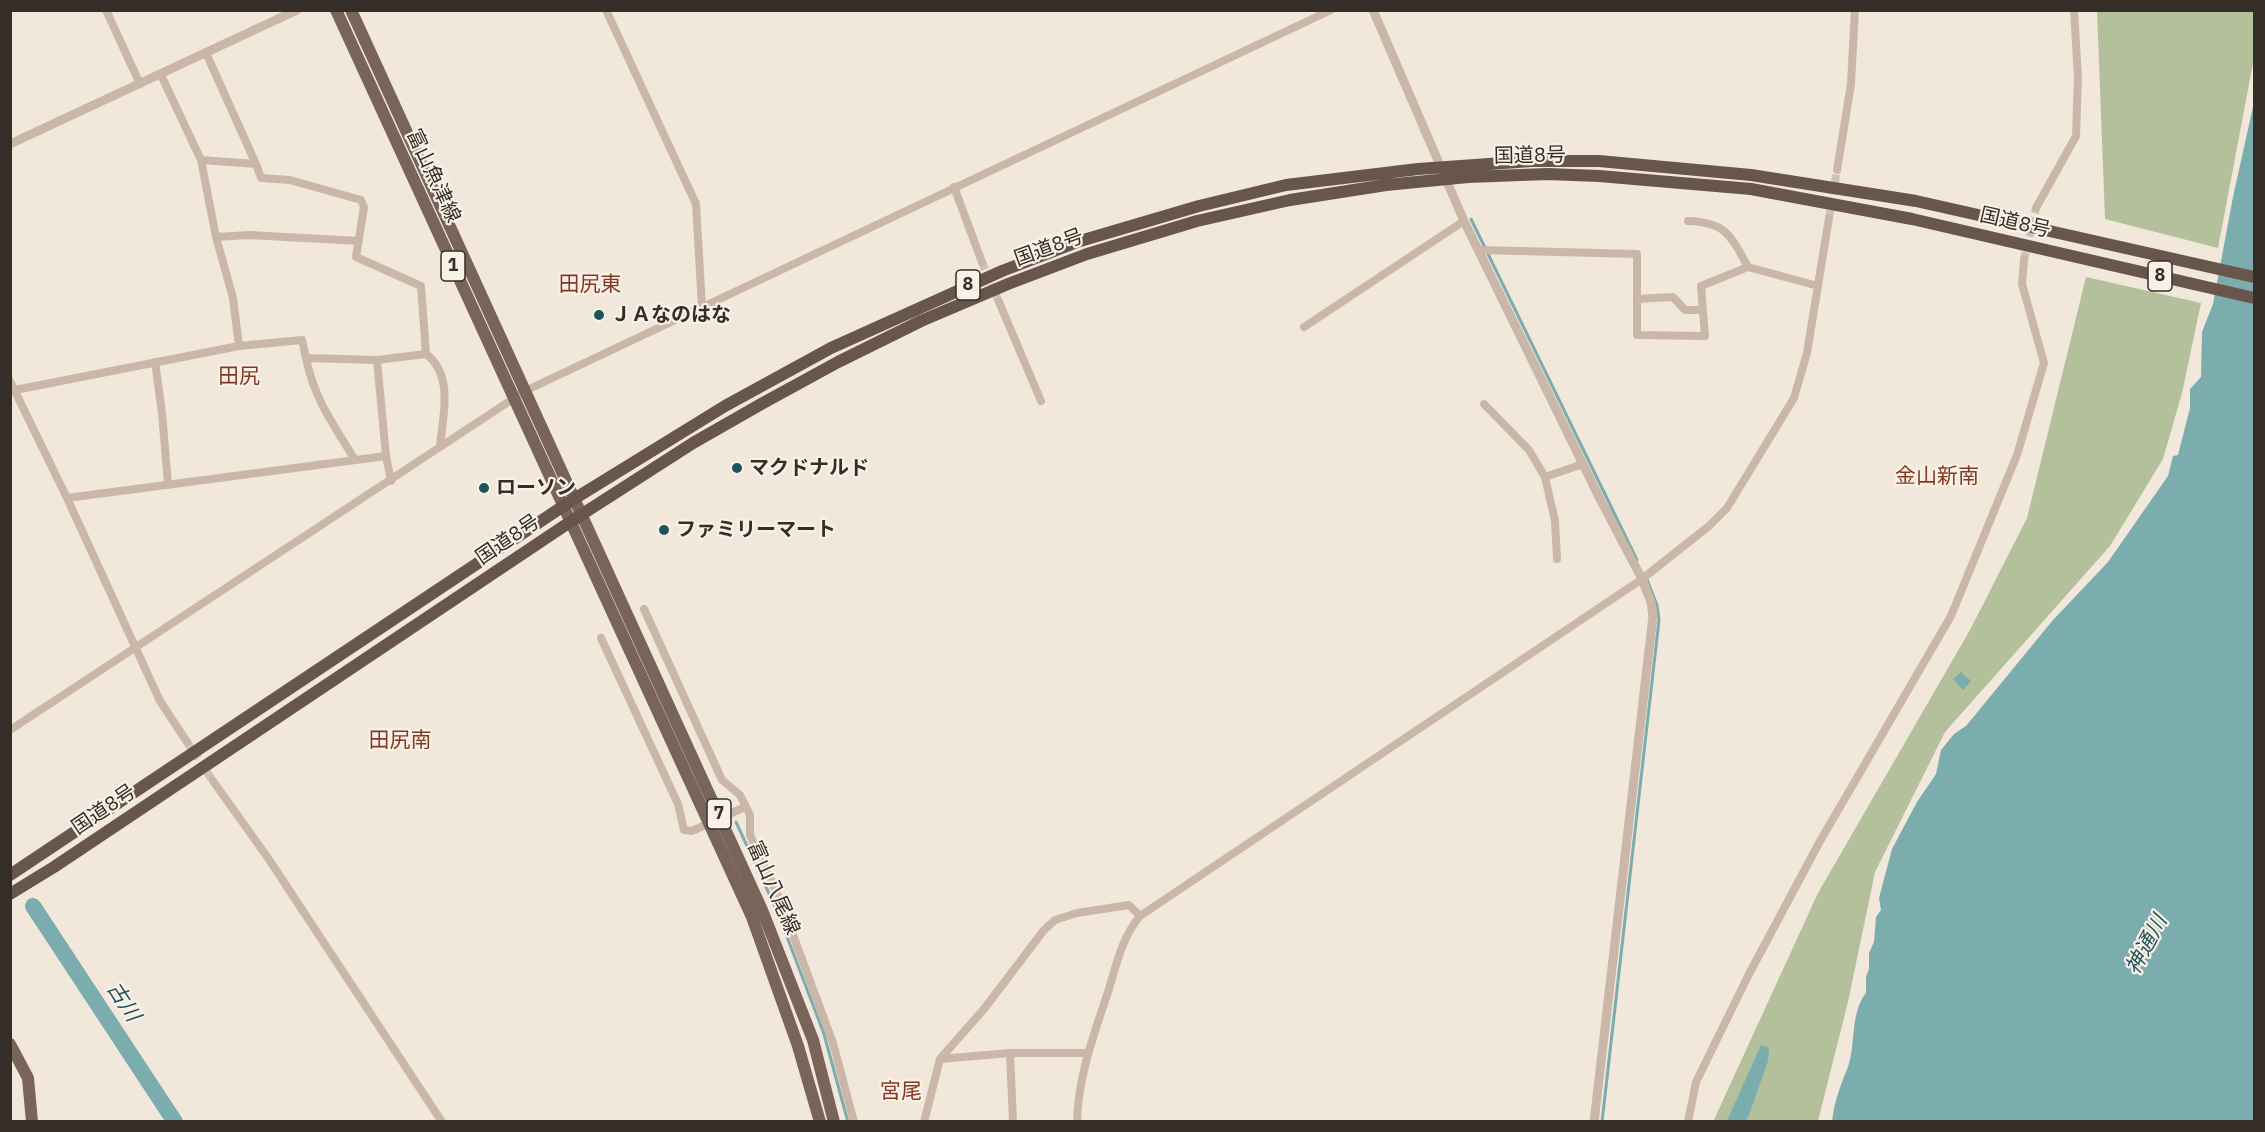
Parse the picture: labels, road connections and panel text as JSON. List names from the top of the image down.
{
  "streets": {
    "highway": ["国道8号", "8"],
    "main road": [
      "富山魚津線",
      "1",
      "7",
      "富山八尾線"
    ]
  },
  "crossings": [
    ["国道8号", "富山魚津線"],
    ["国道8号", "富山八尾線"],
    ["富山魚津線", "富山八尾線"]
  ],
  "districts": [
    "田尻東",
    "田尻",
    "金山新南",
    "田尻南",
    "宮尾"
  ],
  "water": ["神通川", "古川"],
  "places": [
    "ＪＡなのはな",
    "マクドナルド",
    "ローソン",
    "ファミリーマート"
  ]
}
